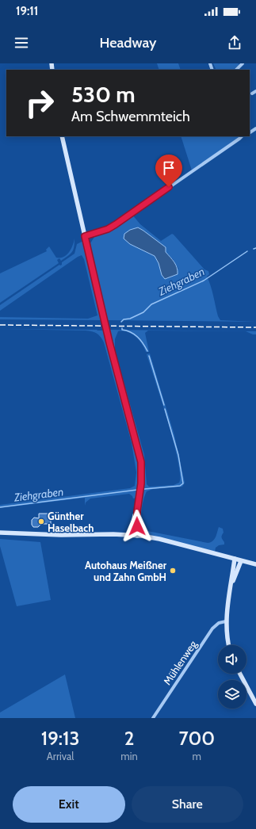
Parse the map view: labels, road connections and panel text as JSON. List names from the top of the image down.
{
  "streets": {
    "street": ["Mühlenweg"]
  },
  "water": ["Ziehgraben"],
  "places": ["Günther Haselbach", "Autohaus Meißner und Zahn GmbH"],
  "page": {
    "status": "19:11",
    "header": "Headway",
    "turn": ["530 m", "Am Schwemmteich"],
    "eta": [
      "19:13",
      "Arrival",
      "2",
      "min",
      "700",
      "m"
    ],
    "buttons": ["Exit", "Share"]
  }
}
